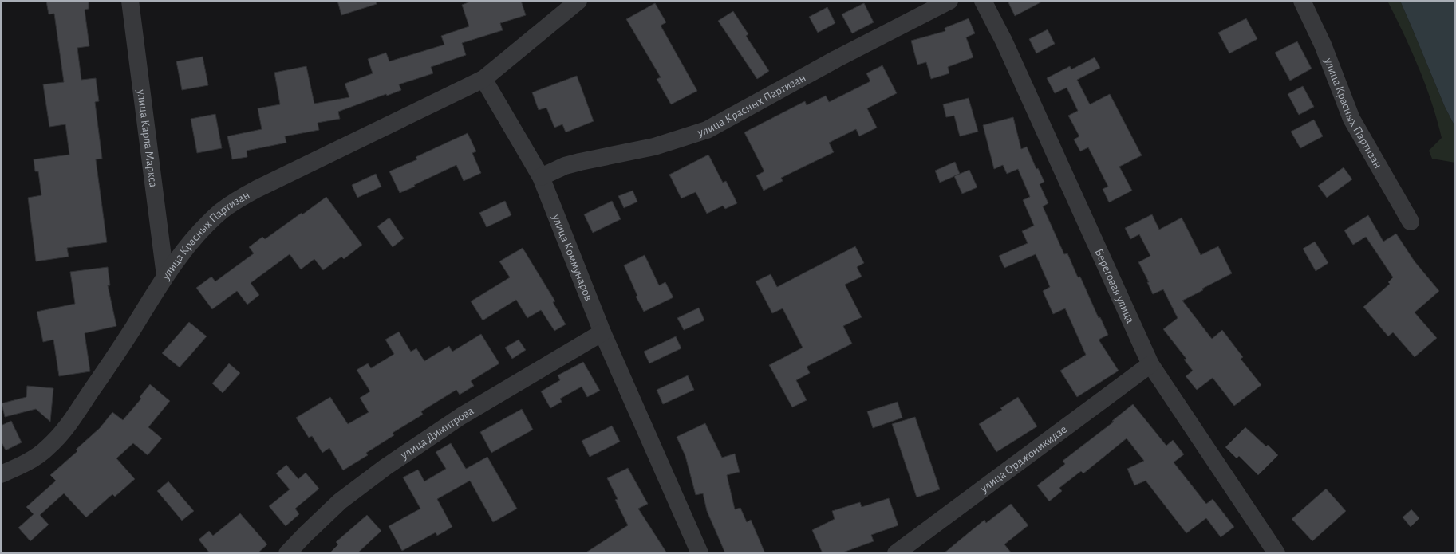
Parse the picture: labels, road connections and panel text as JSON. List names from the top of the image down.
{
  "streets": {
    "street": [
      "улица Красных Партизан",
      "улица Карла Маркса",
      "улица Коммунаров",
      "Береговая улица",
      "улица Димитрова",
      "улица Орджоникидзе"
    ]
  },
  "crossings": [
    ["улица Красных Партизан", "улица Карла Маркса"],
    ["улица Красных Партизан", "улица Коммунаров"],
    ["улица Коммунаров", "улица Димитрова"],
    ["Береговая улица", "улица Орджоникидзе"]
  ]
}
